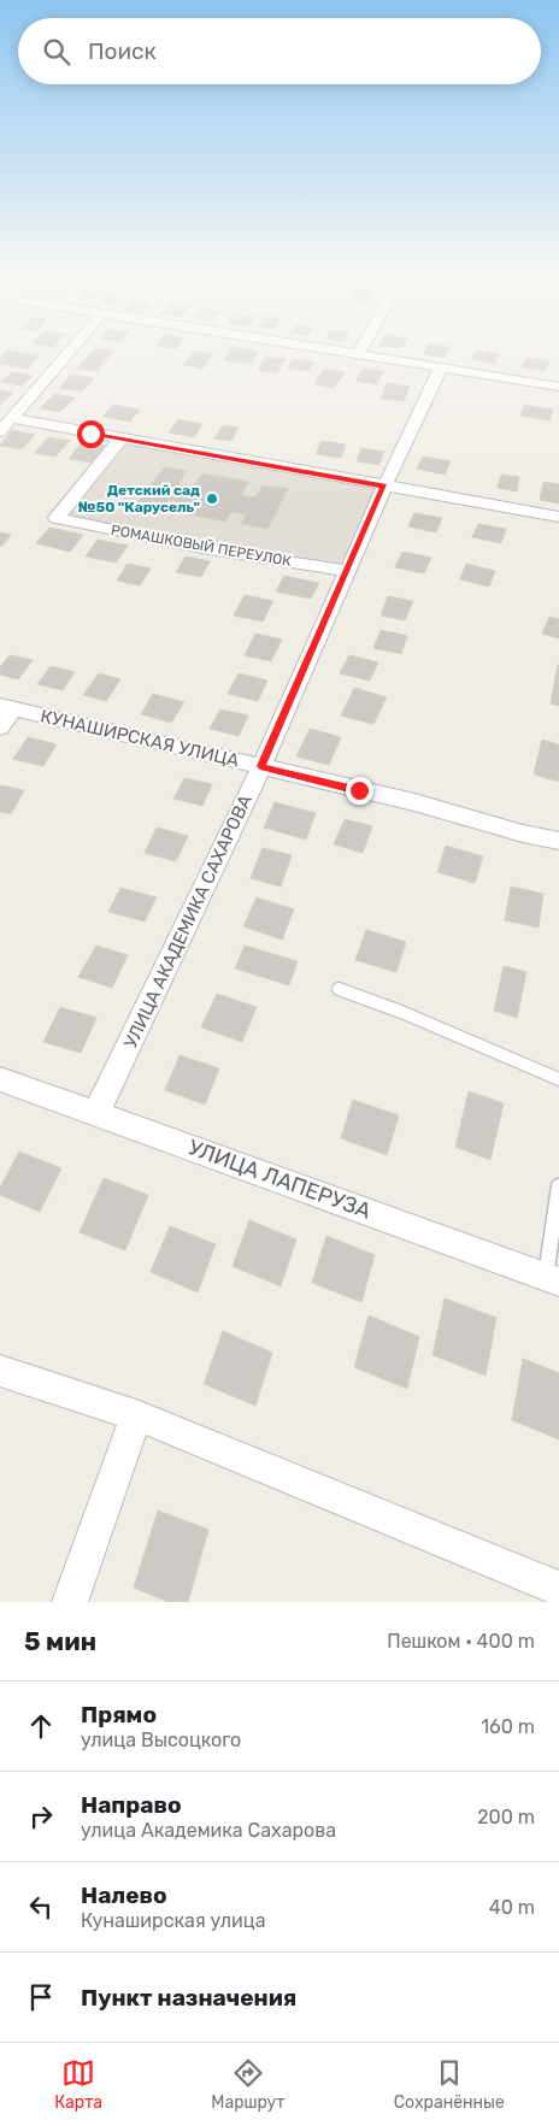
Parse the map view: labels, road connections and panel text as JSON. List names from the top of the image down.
{
  "streets": {
    "street": [
      "РОМАШКОВЫЙ ПЕРЕУЛОК",
      "КУНАШИРСКАЯ УЛИЦА",
      "УЛИЦА АКАДЕМИКА САХАРОВА",
      "УЛИЦА ЛАПЕРУЗА"
    ]
  },
  "crossings": [
    ["РОМАШКОВЫЙ ПЕРЕУЛОК", "УЛИЦА АКАДЕМИКА САХАРОВА"],
    ["КУНАШИРСКАЯ УЛИЦА", "УЛИЦА АКАДЕМИКА САХАРОВА"],
    ["УЛИЦА АКАДЕМИКА САХАРОВА", "УЛИЦА ЛАПЕРУЗА"]
  ],
  "places": ["Детский сад №50 \"Карусель\""],
  "page": {
    "search": "Поиск",
    "heading": ["5 мин", "Пешком · 400 m"],
    "list": [
      ["Прямо", "улица Высоцкого", "160 m"],
      ["Направо", "улица Академика Сахарова", "200 m"],
      ["Налево", "Кунаширская улица", "40 m"],
      "Пункт назначения"
    ],
    "nav": ["Карта", "Маршрут", "Сохранённые"]
  }
}
